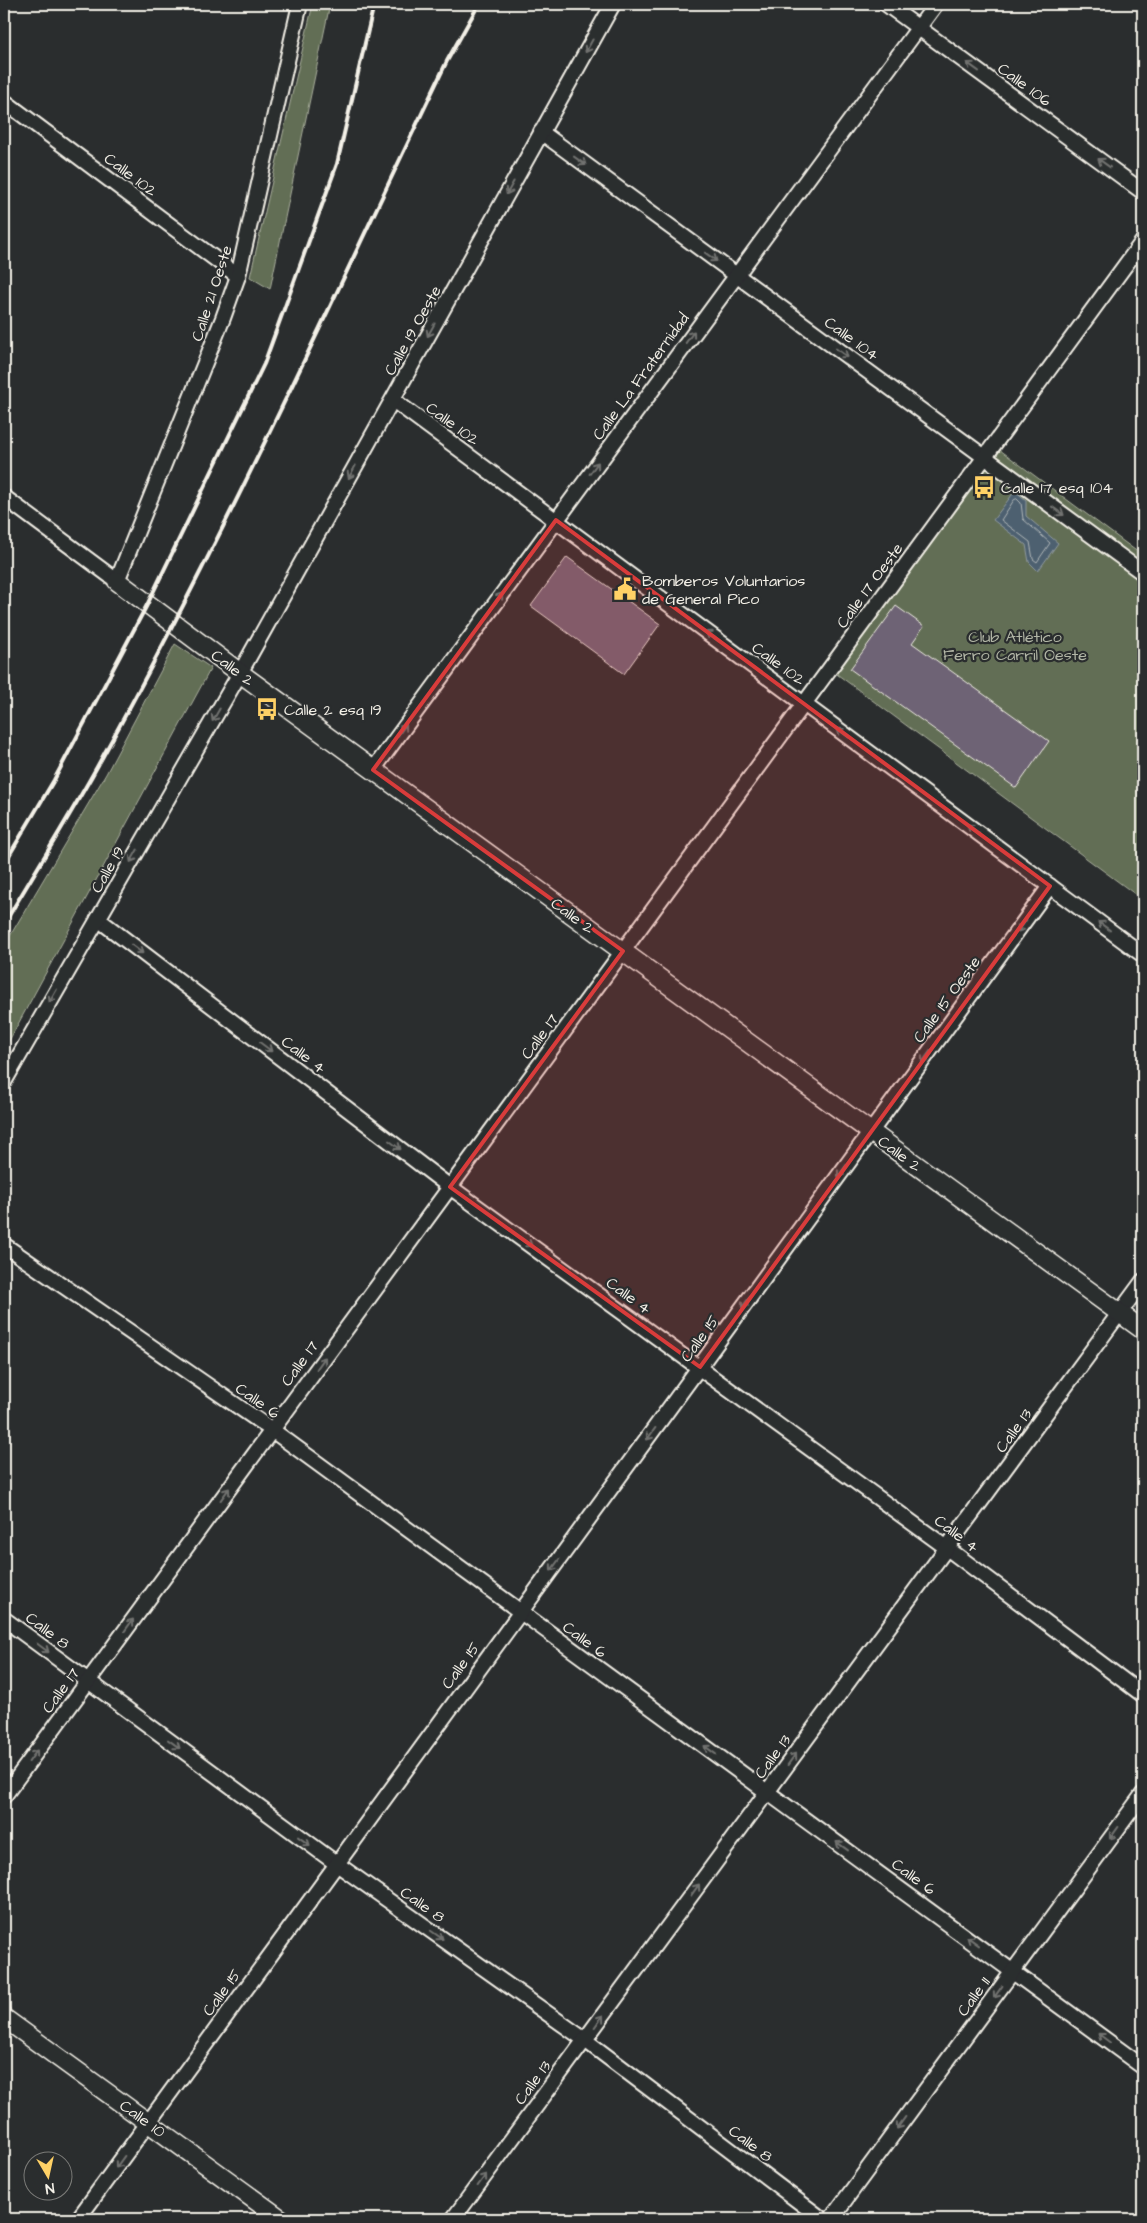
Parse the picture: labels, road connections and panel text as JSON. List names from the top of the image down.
{
  "streets": {
    "street": [
      "Calle 106",
      "Calle 102",
      "Calle 21 Oeste",
      "Calle 19 Oeste",
      "Calle 104",
      "Calle La Fraternidad",
      "Calle 17 Oeste",
      "Calle 2",
      "Calle 19",
      "Calle 15 Oeste",
      "Calle 17",
      "Calle 4",
      "Calle 15",
      "Calle 6",
      "Calle 13",
      "Calle 8",
      "Calle 11",
      "Calle 10"
    ]
  },
  "crossings": [
    ["Calle 106", "Calle La Fraternidad"],
    ["Calle 102", "Calle 21 Oeste"],
    ["Calle 102", "Calle 19 Oeste"],
    ["Calle 102", "Calle La Fraternidad"],
    ["Calle 102", "Calle 17 Oeste"],
    ["Calle 102", "Calle 15 Oeste"],
    ["Calle 21 Oeste", "Calle 2"],
    ["Calle 19 Oeste", "Calle 104"],
    ["Calle 19 Oeste", "Calle 2"],
    ["Calle 19 Oeste", "Calle 19"],
    ["Calle 104", "Calle La Fraternidad"],
    ["Calle 104", "Calle 17 Oeste"],
    ["Calle La Fraternidad", "Calle 2"],
    ["Calle 17 Oeste", "Calle 2"],
    ["Calle 17 Oeste", "Calle 17"],
    ["Calle 2", "Calle 19"],
    ["Calle 2", "Calle 15 Oeste"],
    ["Calle 2", "Calle 17"],
    ["Calle 2", "Calle 15"],
    ["Calle 2", "Calle 13"],
    ["Calle 19", "Calle 4"],
    ["Calle 15 Oeste", "Calle 15"],
    ["Calle 17", "Calle 4"],
    ["Calle 17", "Calle 6"],
    ["Calle 17", "Calle 8"],
    ["Calle 4", "Calle 15"],
    ["Calle 4", "Calle 13"],
    ["Calle 15", "Calle 6"],
    ["Calle 15", "Calle 8"],
    ["Calle 15", "Calle 10"],
    ["Calle 6", "Calle 13"],
    ["Calle 6", "Calle 11"],
    ["Calle 13", "Calle 8"]
  ],
  "one_way": [
    "Calle 106",
    "Calle 102",
    "Calle 19 Oeste",
    "Calle 104",
    "Calle La Fraternidad",
    "Calle 19",
    "Calle 15 Oeste",
    "Calle 17",
    "Calle 4",
    "Calle 15",
    "Calle 6",
    "Calle 13",
    "Calle 8",
    "Calle 11"
  ],
  "parks": ["Club Atlético Ferro Carril Oeste"],
  "places": {
    "bus stop": ["Calle 17 esq 104", "Calle 2 esq 19"],
    "public building": ["Bomberos Voluntarios de General Pico"]
  },
  "north": "bottom"
}
